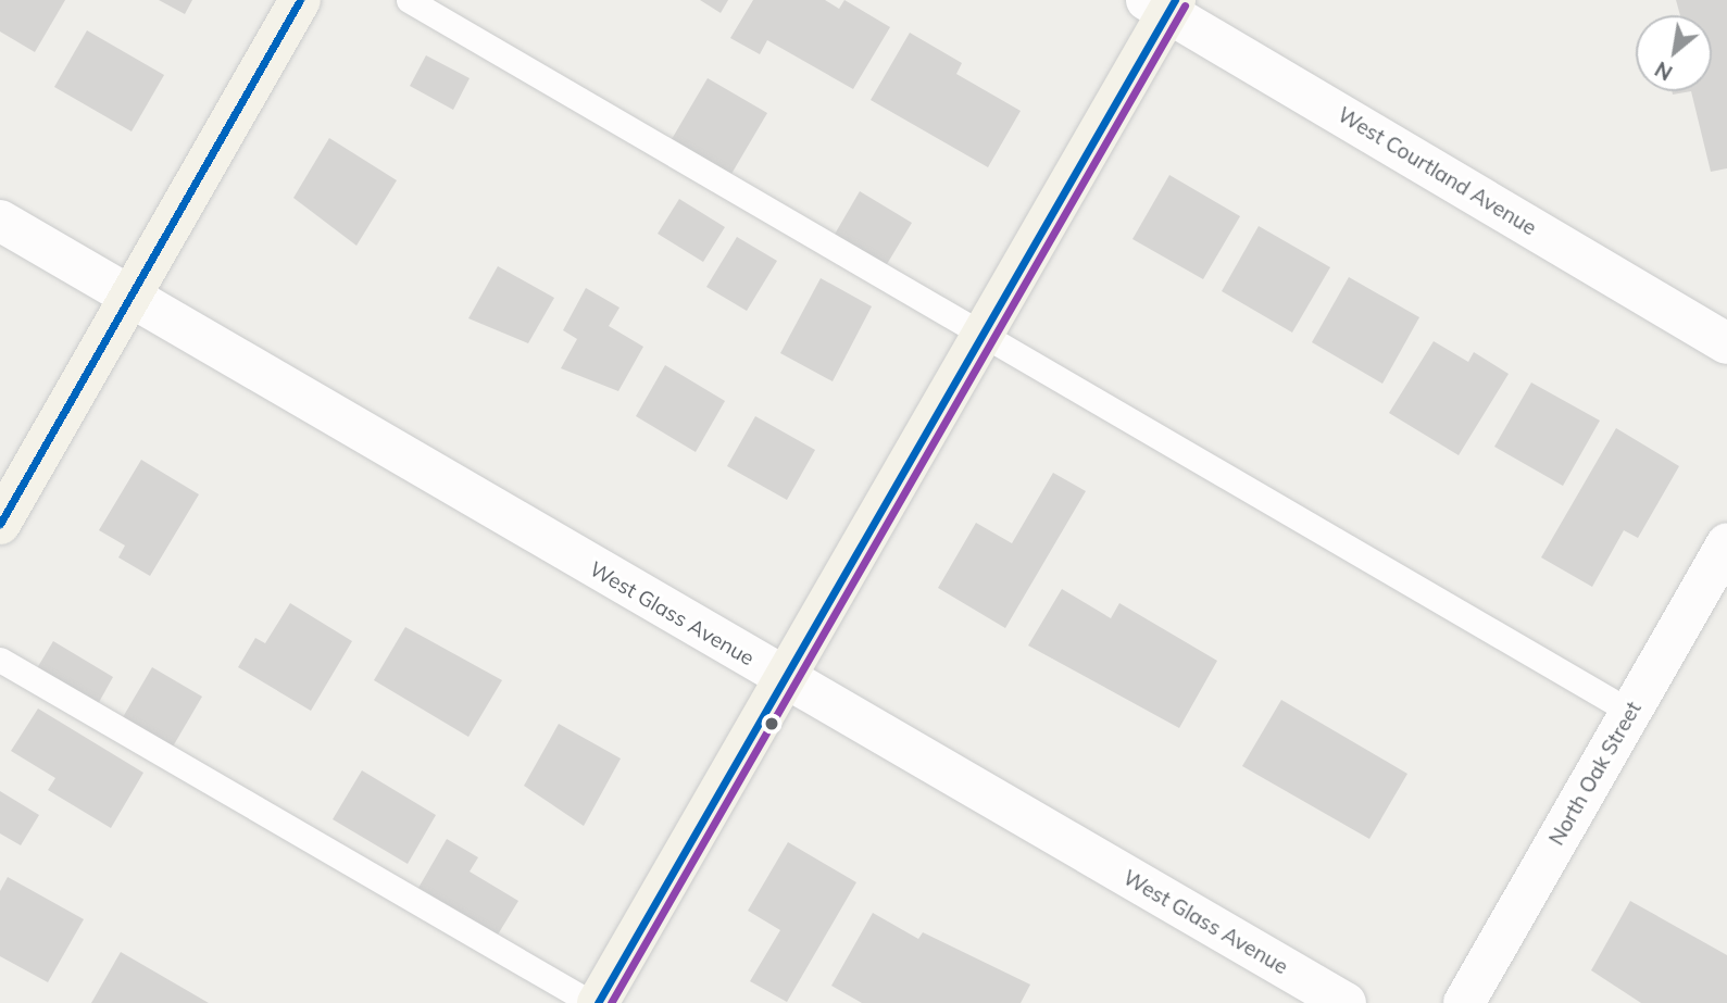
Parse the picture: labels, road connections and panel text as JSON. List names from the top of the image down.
{
  "streets": {
    "street": ["West Courtland Avenue", "West Glass Avenue", "North Oak Street"]
  },
  "north": "bottom left"
}
